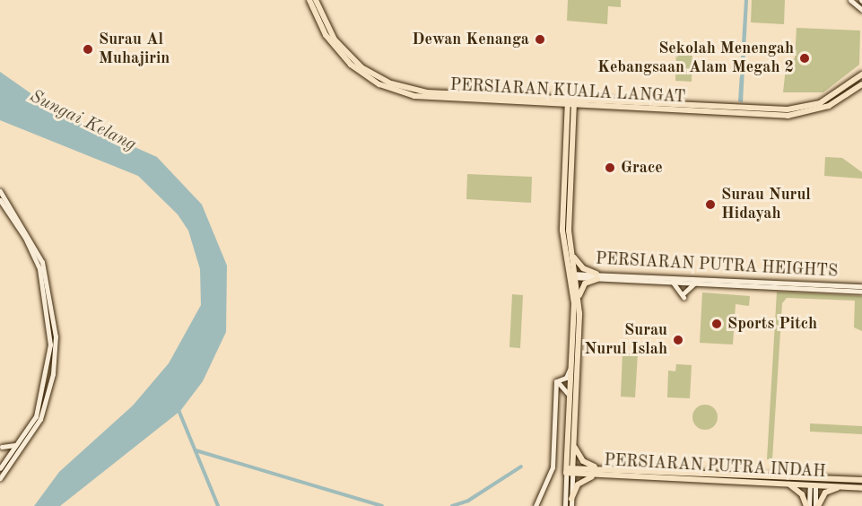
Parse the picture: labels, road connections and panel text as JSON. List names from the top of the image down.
{
  "streets": {
    "main road": ["PERSIARAN KUALA LANGAT", "PERSIARAN PUTRA INDAH"],
    "street": ["PERSIARAN PUTRA HEIGHTS"]
  },
  "water": ["Sungai Kelang"],
  "places": [
    "Dewan Kenanga",
    "Surau Al Muhajirin",
    "Sekolah Menengah Kebangsaan Alam Megah 2",
    "Grace",
    "Surau Nurul Hidayah",
    "Sports Pitch",
    "Surau Nurul Islah"
  ]
}
